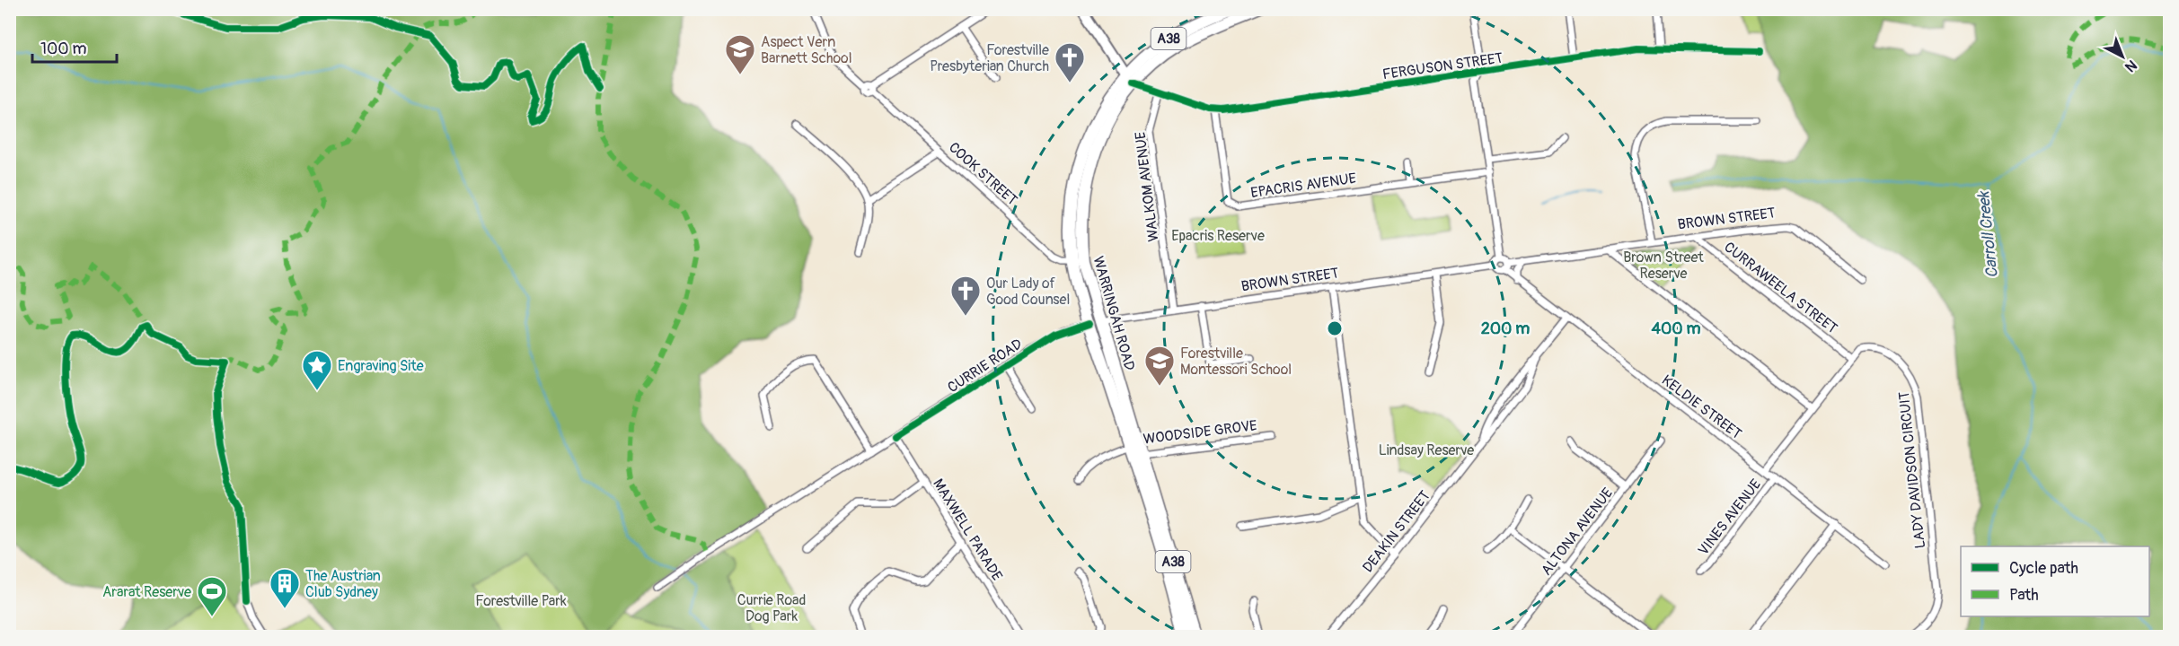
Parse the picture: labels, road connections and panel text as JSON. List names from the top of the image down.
{
  "streets": {
    "highway": ["A38", "WARRINGAH ROAD"],
    "street": [
      "FERGUSON STREET",
      "COOK STREET",
      "EPACRIS AVENUE",
      "WALKOM AVENUE",
      "BROWN STREET",
      "CURRAWEELA STREET",
      "CURRIE ROAD",
      "KELDIE STREET",
      "WOODSIDE GROVE",
      "LADY DAVIDSON CIRCUIT",
      "VINES AVENUE",
      "MAXWELL PARADE",
      "DEAKIN STREET",
      "ALTONA AVENUE"
    ]
  },
  "crossings": [
    ["FERGUSON STREET", "EPACRIS AVENUE"],
    ["FERGUSON STREET", "WALKOM AVENUE"],
    ["FERGUSON STREET", "WARRINGAH ROAD"],
    ["COOK STREET", "WARRINGAH ROAD"],
    ["WALKOM AVENUE", "BROWN STREET"],
    ["BROWN STREET", "CURRAWEELA STREET"],
    ["BROWN STREET", "WARRINGAH ROAD"],
    ["BROWN STREET", "CURRIE ROAD"],
    ["BROWN STREET", "KELDIE STREET"],
    ["CURRAWEELA STREET", "LADY DAVIDSON CIRCUIT"],
    ["WARRINGAH ROAD", "CURRIE ROAD"],
    ["WARRINGAH ROAD", "WOODSIDE GROVE"],
    ["CURRIE ROAD", "MAXWELL PARADE"],
    ["KELDIE STREET", "LADY DAVIDSON CIRCUIT"],
    ["KELDIE STREET", "VINES AVENUE"],
    ["KELDIE STREET", "DEAKIN STREET"]
  ],
  "water": ["Carroll Creek"],
  "parks": [
    "Epacris Reserve",
    "Brown Street Reserve",
    "Lindsay Reserve",
    "Currie Road Dog Park",
    "Forestville Park"
  ],
  "places": {
    "school or university": ["Aspect Vern Barnett School", "Forestville Montessori School"],
    "church": ["Forestville Presbyterian Church", "Our Lady of Good Counsel"],
    "place": ["Engraving Site"],
    "building": ["The Austrian Club Sydney"],
    "sports": ["Ararat Reserve"]
  },
  "legend": ["Cycle path", "Path"],
  "scale_bar": "100 m",
  "north": "bottom right",
  "rings": ["200 m", "400 m"]
}
